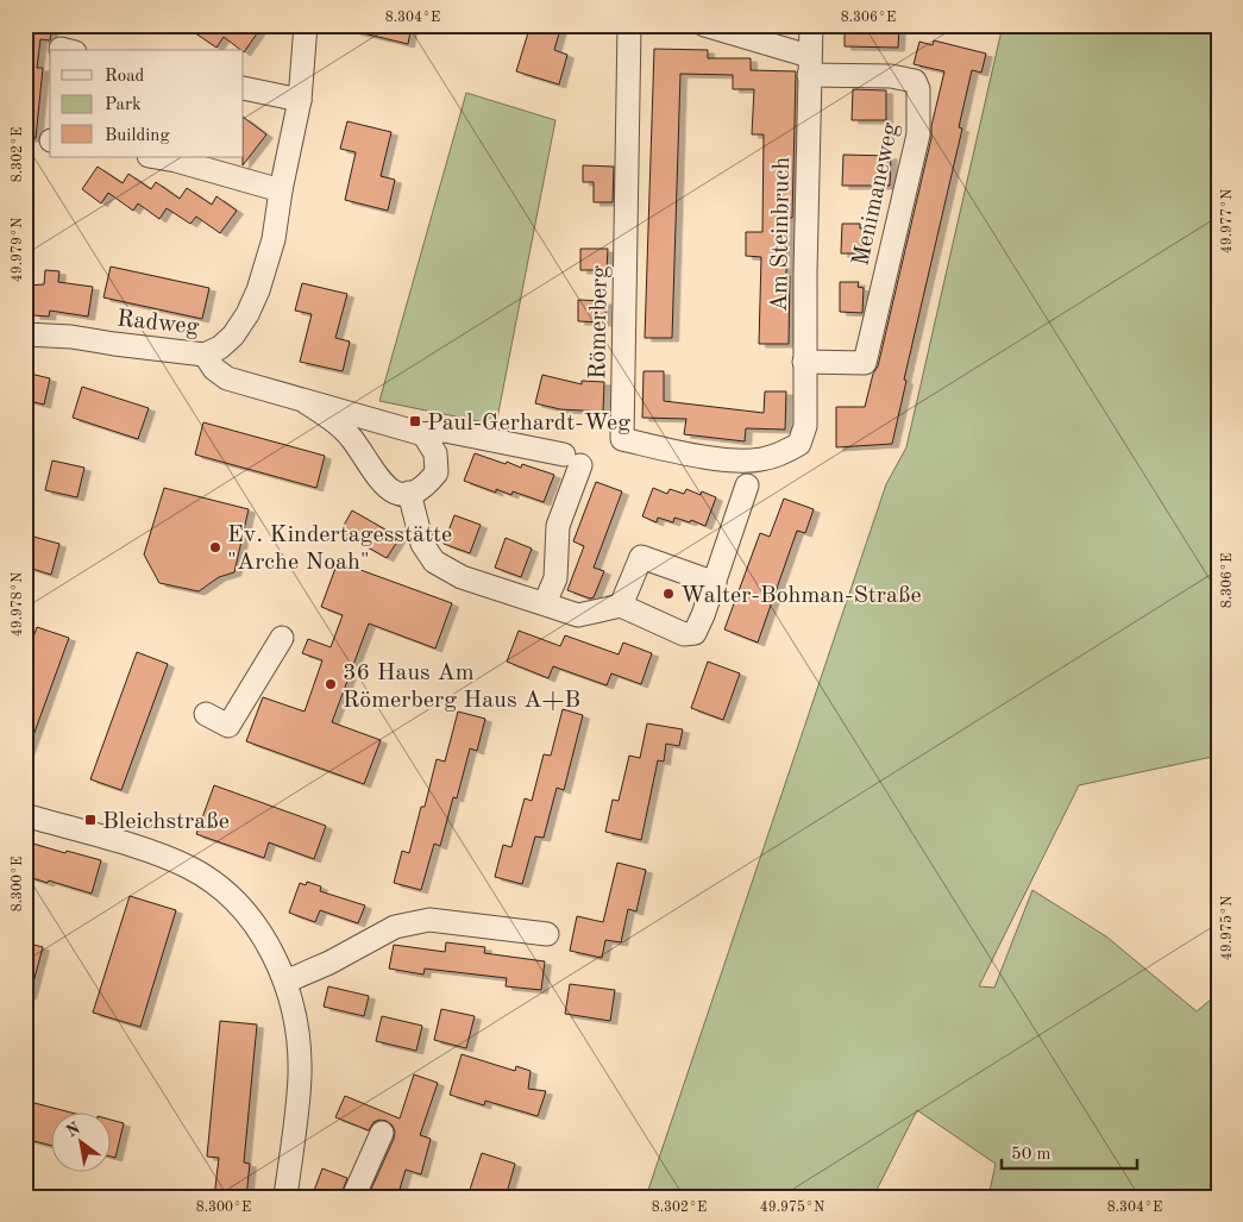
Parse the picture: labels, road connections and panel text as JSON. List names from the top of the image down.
{
  "streets": {
    "street": [
      "Menimaneweg",
      "Am Steinbruch",
      "Radweg",
      "Römerberg"
    ]
  },
  "crossings": [
    ["Menimaneweg", "Am Steinbruch"],
    ["Am Steinbruch", "Römerberg"]
  ],
  "places": {
    "transit": ["Paul-Gerhardt-Weg", "Bleichstraße"],
    "other": ["Ev. Kindertagesstätte \"Arche Noah\"", "Walter-Bohman-Straße", "36 Haus Am Römerberg Haus A+B"]
  },
  "legend": ["Road", "Park", "Building"],
  "scale_bar": "50 m",
  "north": "top left",
  "coordinates": [
    "8.304°E",
    "8.306°E",
    "8.302°E",
    "49.977°N",
    "49.979°N",
    "49.978°N",
    "8.300°E",
    "49.975°N"
  ]
}
